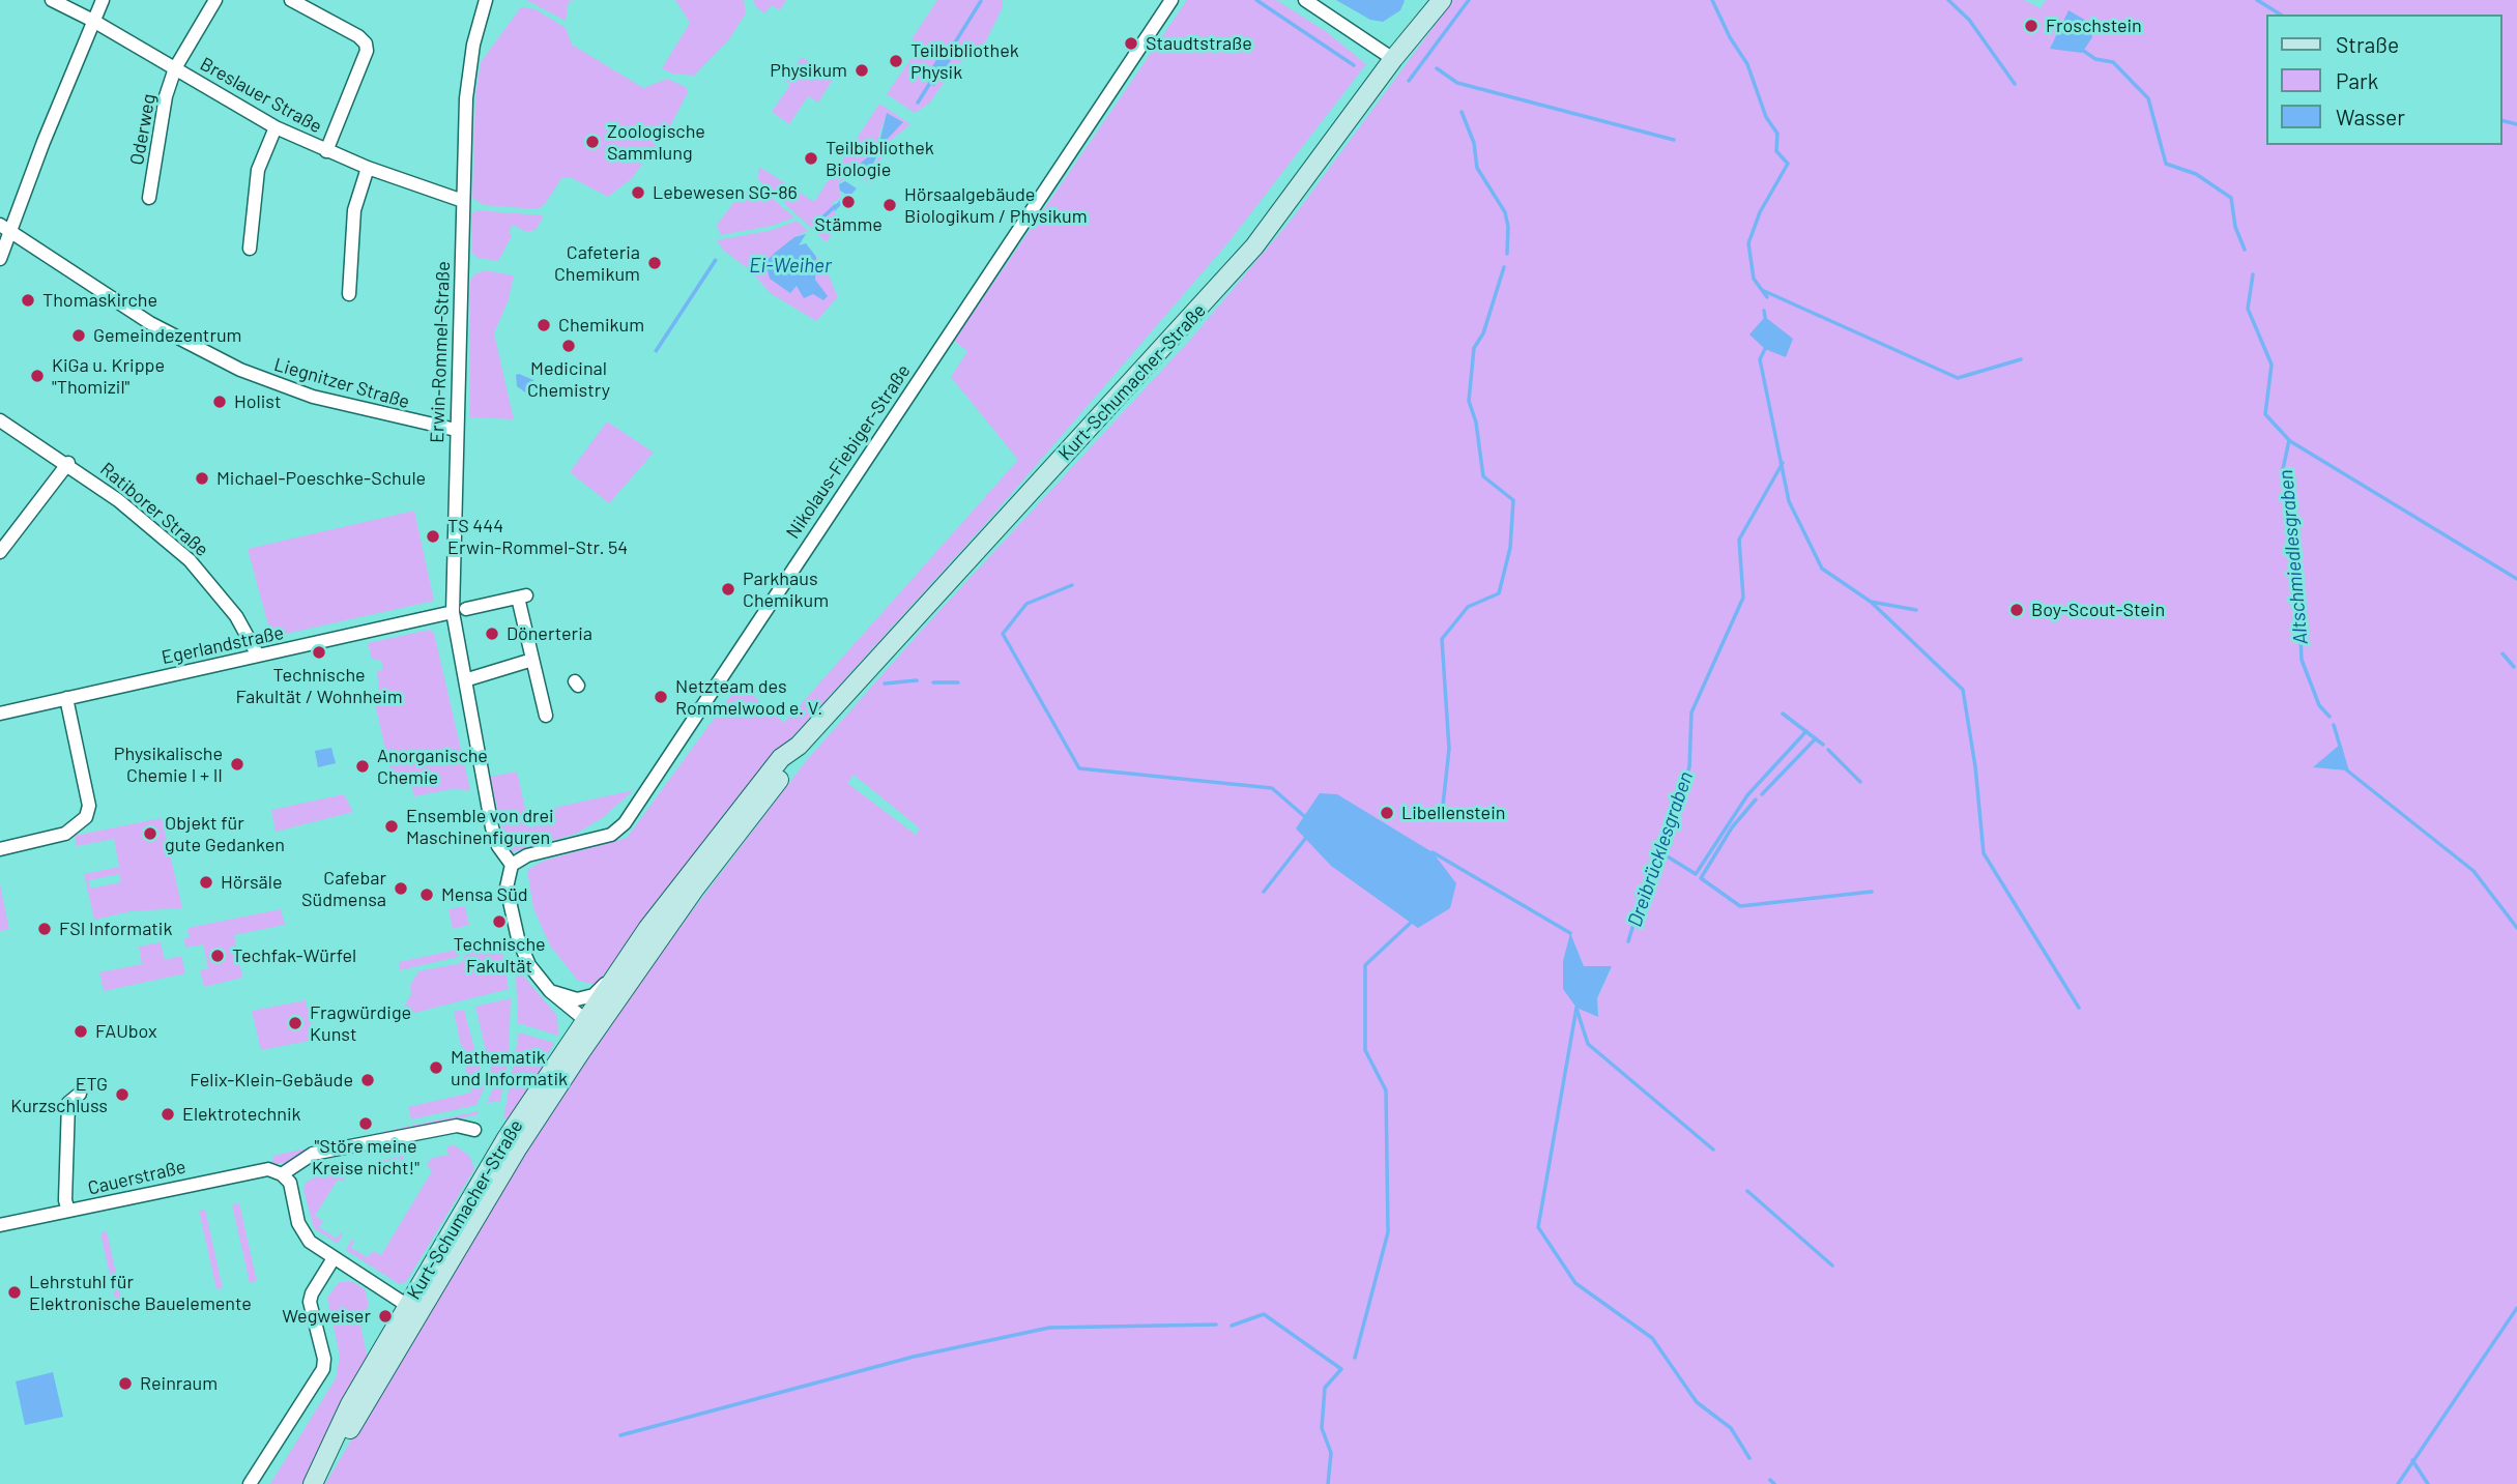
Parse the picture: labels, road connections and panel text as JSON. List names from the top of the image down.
{
  "streets": {
    "main road": ["Kurt-Schumacher-Straße"],
    "street": [
      "Breslauer Straße",
      "Oderweg",
      "Erwin-Rommel-Straße",
      "Liegnitzer Straße",
      "Nikolaus-Fiebiger-Straße",
      "Ratiborer Straße",
      "Egerlandstraße",
      "Cauerstraße"
    ]
  },
  "crossings": [
    ["Breslauer Straße", "Oderweg"],
    ["Breslauer Straße", "Erwin-Rommel-Straße"],
    ["Erwin-Rommel-Straße", "Liegnitzer Straße"],
    ["Erwin-Rommel-Straße", "Nikolaus-Fiebiger-Straße"],
    ["Erwin-Rommel-Straße", "Egerlandstraße"],
    ["Ratiborer Straße", "Egerlandstraße"]
  ],
  "water": ["Ei-Weiher", "Altschmiedlesgraben", "Dreibrücklesgraben"],
  "places": [
    "Froschstein",
    "Staudtstraße",
    "Teilbibliothek Physik",
    "Physikum",
    "Zoologische Sammlung",
    "Teilbibliothek Biologie",
    "Lebewesen SG-86",
    "Stämme",
    "Hörsaalgebäude Biologikum / Physikum",
    "Cafeteria Chemikum",
    "Thomaskirche",
    "Chemikum",
    "Gemeindezentrum",
    "Medicinal Chemistry",
    "KiGa u. Krippe \"Thomizil\"",
    "Holist",
    "Michael-Poeschke-Schule",
    "TS 444 Erwin-Rommel-Str. 54",
    "Parkhaus Chemikum",
    "Boy-Scout-Stein",
    "Dönerteria",
    "Technische Fakultät / Wohnheim",
    "Netzteam des Rommelwood e. V.",
    "Physikalische Chemie I + II",
    "Anorganische Chemie",
    "Libellenstein",
    "Ensemble von drei Maschinenfiguren",
    "Objekt für gute Gedanken",
    "Hörsäle",
    "Cafebar Südmensa",
    "Mensa Süd",
    "Technische Fakultät",
    "FSI Informatik",
    "Techfak-Würfel",
    "Fragwürdige Kunst",
    "FAUbox",
    "Mathematik und Informatik",
    "Felix-Klein-Gebäude",
    "ETG Kurzschluss",
    "Elektrotechnik",
    "\"Störe meine Kreise nicht!\"",
    "Lehrstuhl für Elektronische Bauelemente",
    "Wegweiser",
    "Reinraum"
  ],
  "legend": ["Straße", "Park", "Wasser"]
}
